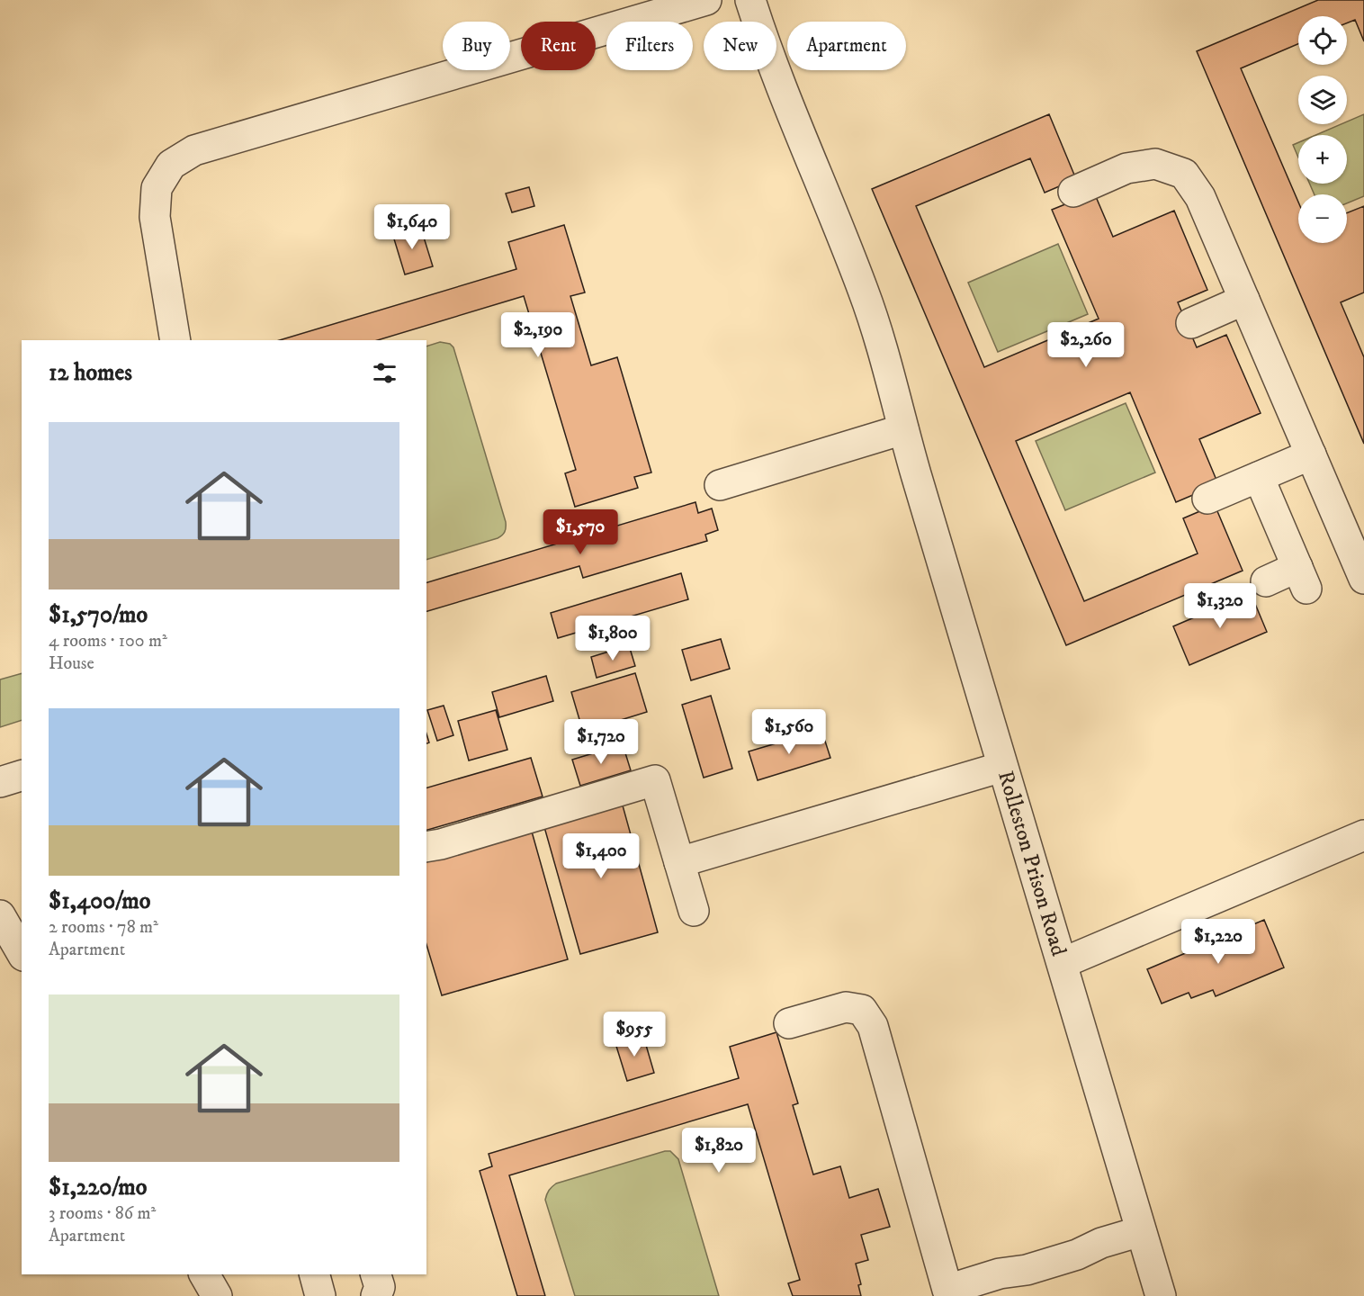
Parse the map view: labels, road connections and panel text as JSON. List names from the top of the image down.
{
  "streets": {
    "lane": ["Rolleston Prison Road"]
  },
  "page": {
    "map_buttons": ["+", "−"],
    "chip": [
      "Buy",
      "Rent",
      "Filters",
      "New",
      "Apartment"
    ],
    "price": [
      "$1,640",
      "$2,190",
      "$2,260",
      "$1,570",
      "$1,320",
      "$1,800",
      "$1,560",
      "$1,720",
      "$1,400",
      "$1,220",
      "$955",
      "$1,820"
    ],
    "heading": "12 homes",
    "list": [
      {
        "name": "$1,570/mo",
        "note": "4 rooms · 100 m² · House"
      },
      {
        "name": "$1,400/mo",
        "note": "2 rooms · 78 m² · Apartment"
      },
      {
        "name": "$1,220/mo",
        "note": "3 rooms · 86 m² · Apartment"
      }
    ]
  }
}
